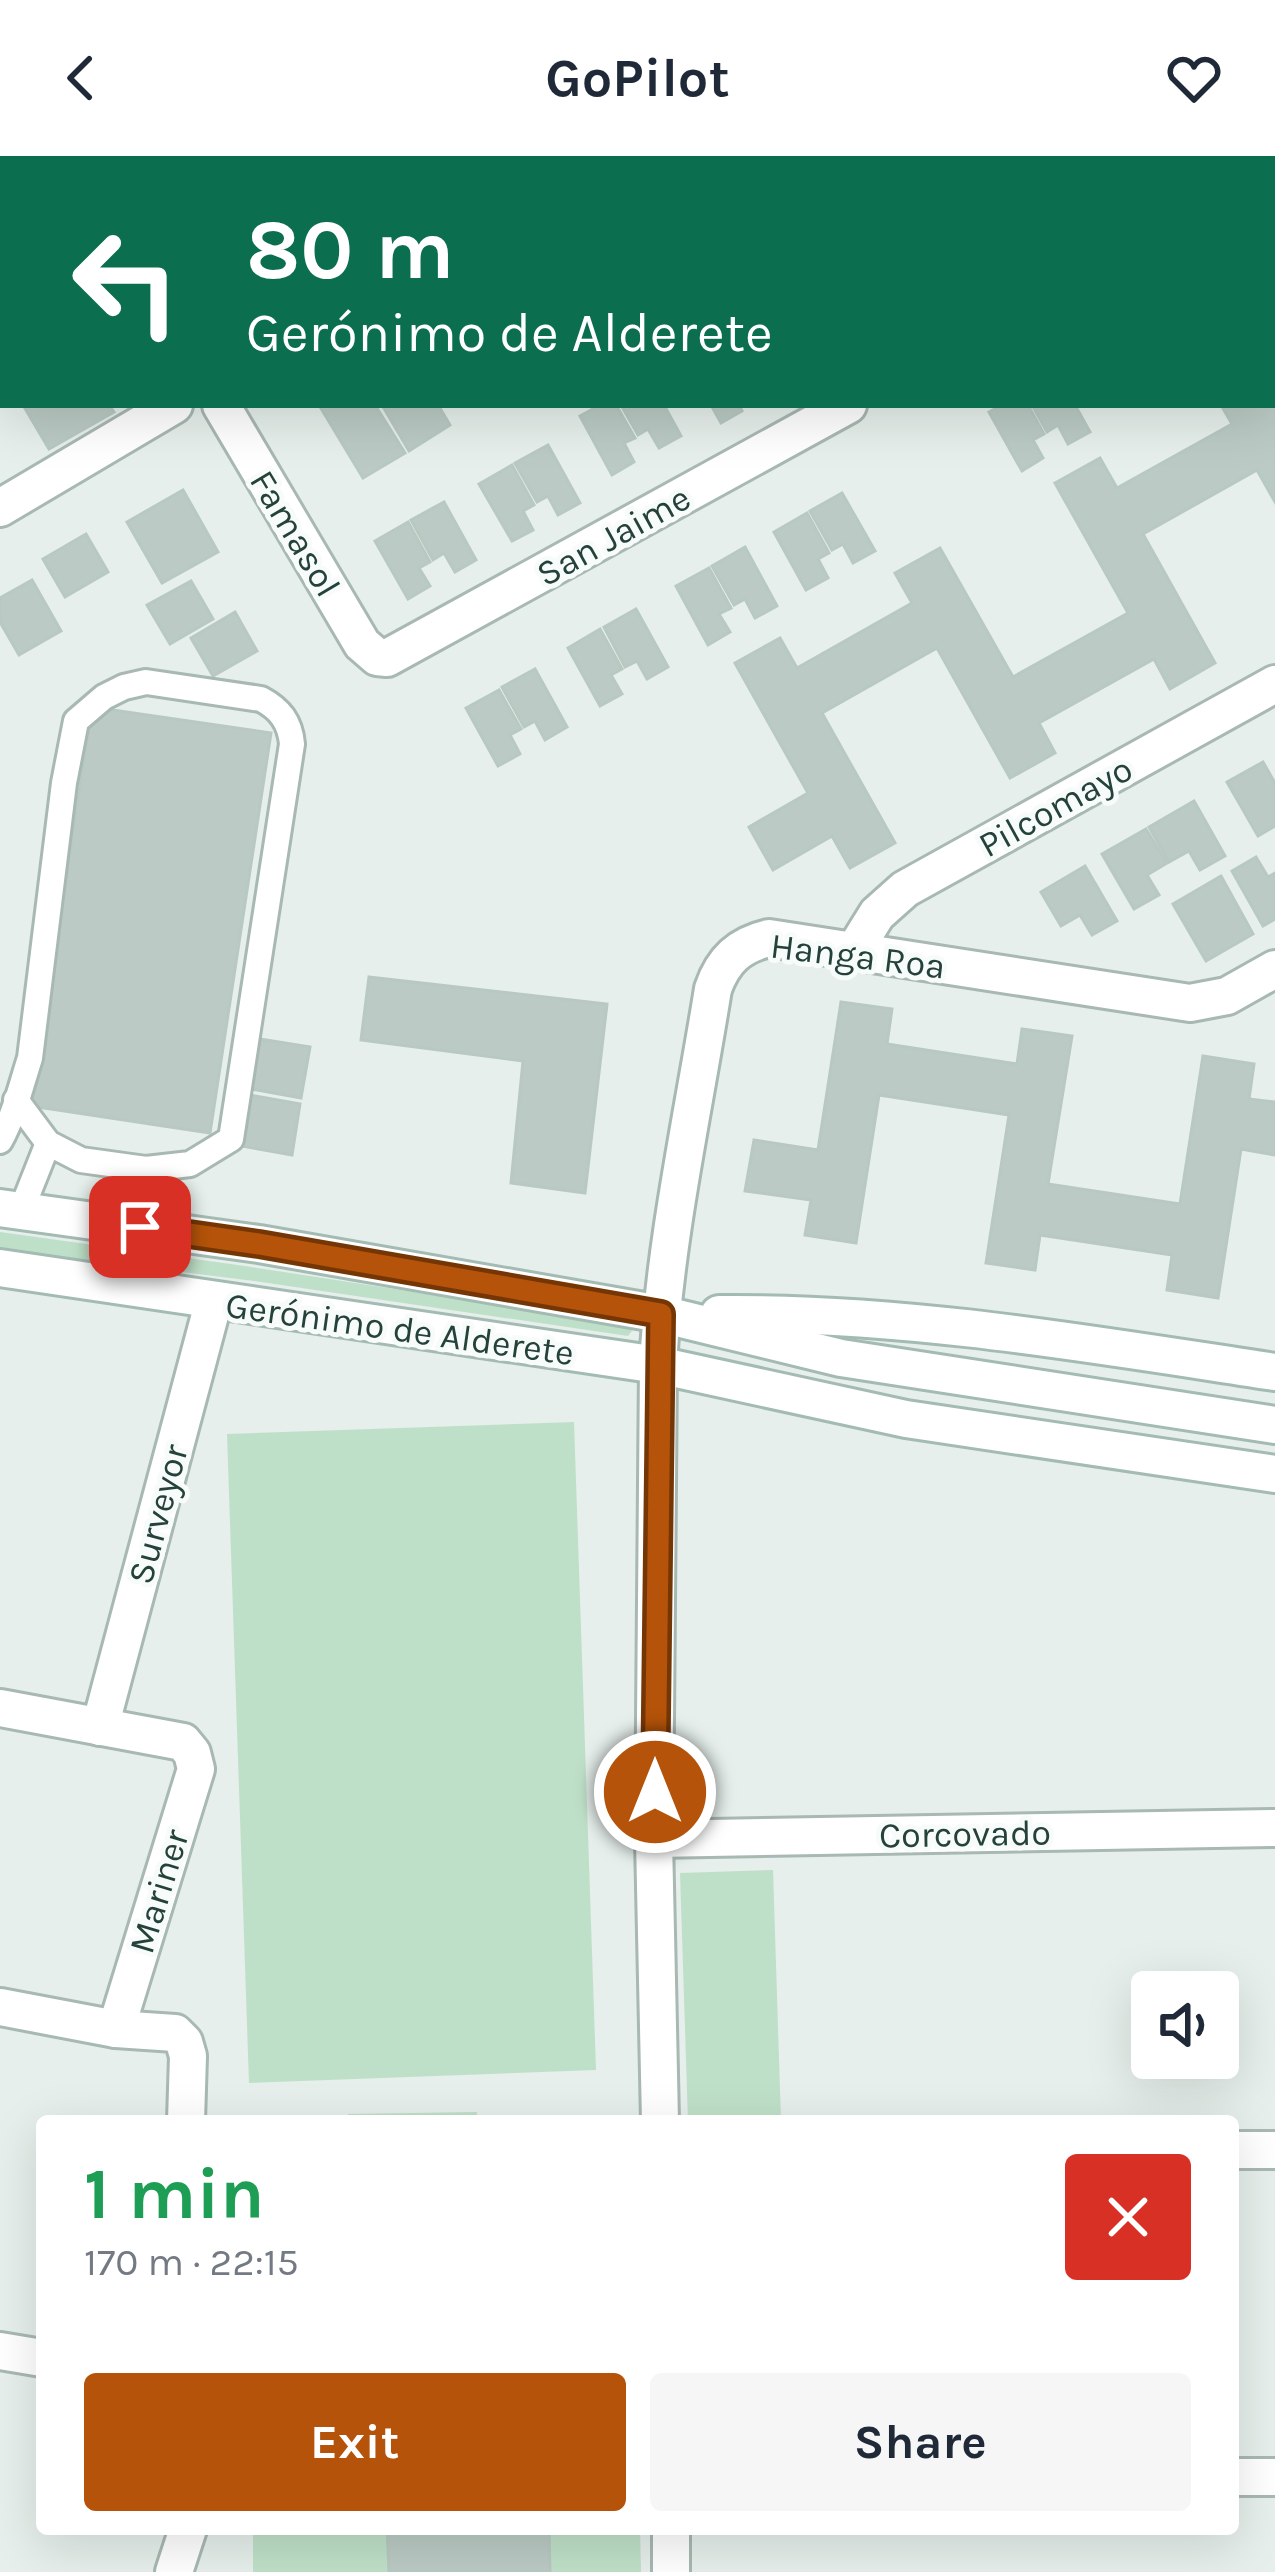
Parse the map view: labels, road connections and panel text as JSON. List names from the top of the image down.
{
  "streets": {
    "street": [
      "Famasol",
      "San Jaime",
      "Pilcomayo",
      "Hanga Roa",
      "Gerónimo de Alderete",
      "Surveyor",
      "Corcovado",
      "Mariner"
    ]
  },
  "crossings": [
    ["Famasol", "San Jaime"],
    ["Pilcomayo", "Hanga Roa"],
    ["Hanga Roa", "Gerónimo de Alderete"],
    ["Hanga Roa", "Corcovado"],
    ["Gerónimo de Alderete", "Surveyor"],
    ["Surveyor", "Mariner"]
  ],
  "page": {
    "header": "GoPilot",
    "turn": ["80 m", "Gerónimo de Alderete"],
    "heading": ["1 min", "170 m · 22:15"],
    "buttons": ["Exit", "Share"]
  }
}
